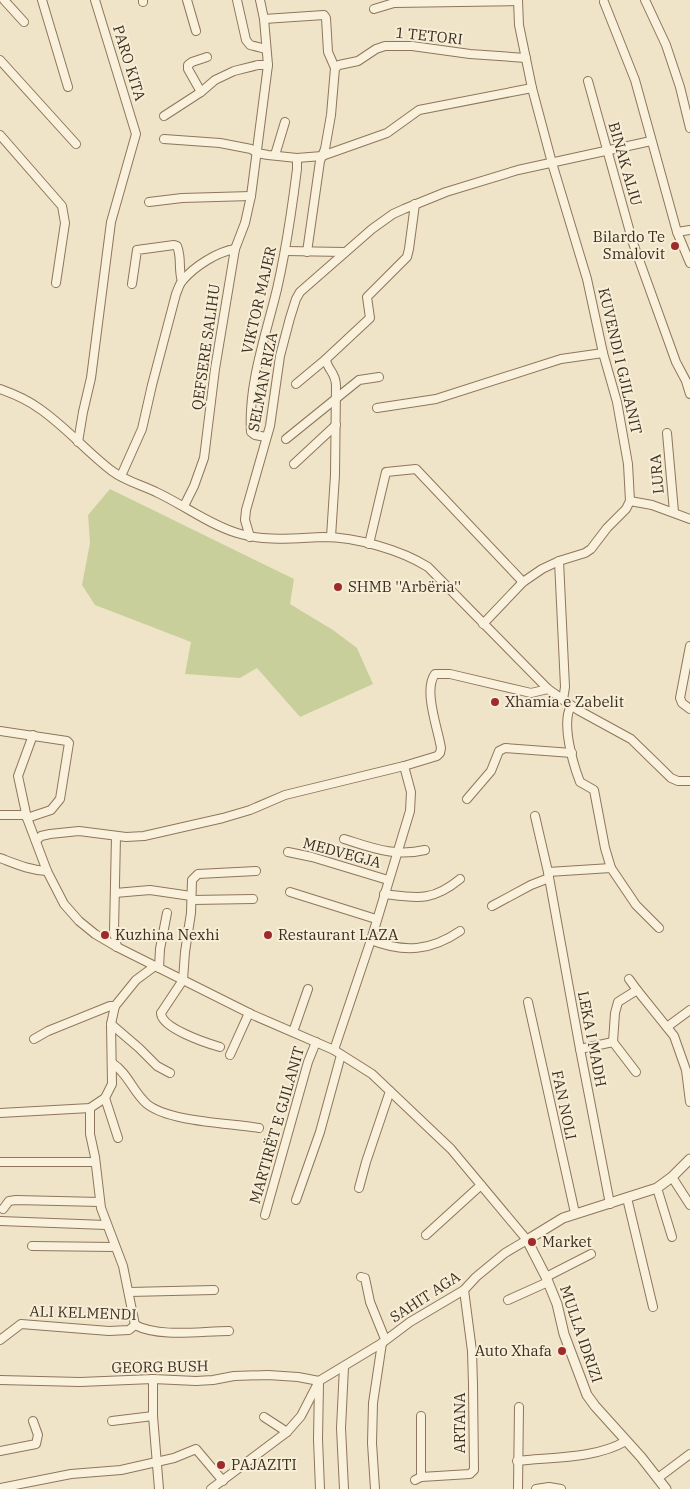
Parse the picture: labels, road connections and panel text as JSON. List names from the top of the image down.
{
  "streets": {
    "street": [
      "1 TETORI",
      "PARO KITA",
      "BINAK ALIU",
      "VIKTOR MAJER",
      "QEFSERE SALIHU",
      "KUVENDI I GJILANIT",
      "SELMAN RIZA",
      "LURA",
      "MEDVEGJA",
      "LEKA I MADH",
      "FAN NOLI",
      "MARTIRËT E GJILANIT",
      "SAHIT AGA",
      "ALI KELMENDI",
      "MULLA IDRIZI",
      "GEORG BUSH",
      "ARTANA"
    ]
  },
  "crossings": [
    ["1 TETORI", "KUVENDI I GJILANIT"],
    ["BINAK ALIU", "SELMAN RIZA"],
    ["VIKTOR MAJER", "SELMAN RIZA"],
    ["KUVENDI I GJILANIT", "SELMAN RIZA"],
    ["KUVENDI I GJILANIT", "LURA"],
    ["MEDVEGJA", "MARTIRËT E GJILANIT"],
    ["MARTIRËT E GJILANIT", "SAHIT AGA"],
    ["MARTIRËT E GJILANIT", "MULLA IDRIZI"],
    ["SAHIT AGA", "MULLA IDRIZI"],
    ["SAHIT AGA", "GEORG BUSH"],
    ["SAHIT AGA", "ARTANA"]
  ],
  "places": [
    "Bilardo Te Smalovit",
    "SHMB ''Arbëria''",
    "Xhamia e Zabelit",
    "Kuzhina Nexhi",
    "Restaurant LAZA",
    "Market",
    "Auto Xhafa",
    "PAJAZITI"
  ]
}
